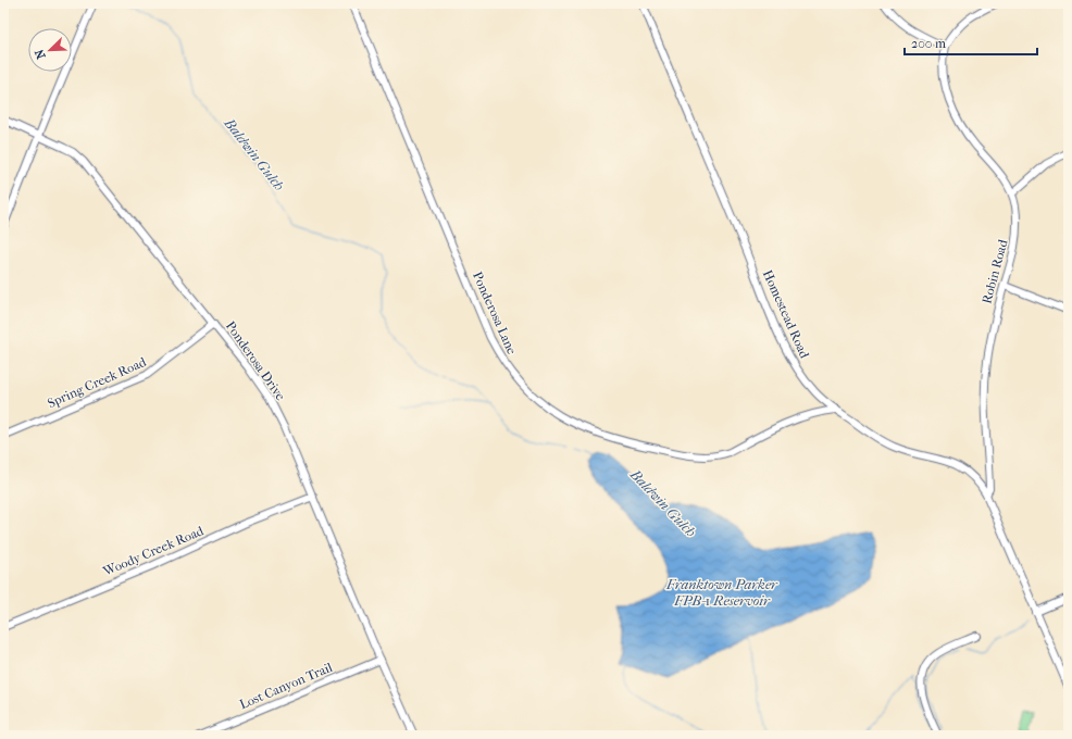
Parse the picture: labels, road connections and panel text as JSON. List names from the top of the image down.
{
  "streets": {
    "street": [
      "Robin Road",
      "Ponderosa Lane",
      "Homestead Road",
      "Ponderosa Drive",
      "Spring Creek Road",
      "Woody Creek Road",
      "Lost Canyon Trail"
    ]
  },
  "crossings": [
    ["Robin Road", "Homestead Road"],
    ["Ponderosa Lane", "Homestead Road"],
    ["Ponderosa Drive", "Spring Creek Road"],
    ["Ponderosa Drive", "Woody Creek Road"],
    ["Ponderosa Drive", "Lost Canyon Trail"]
  ],
  "water": ["Baldwin Gulch", "Franktown Parker FPB-1 Reservoir"],
  "scale_bar": "200 m",
  "north": "bottom left"
}
